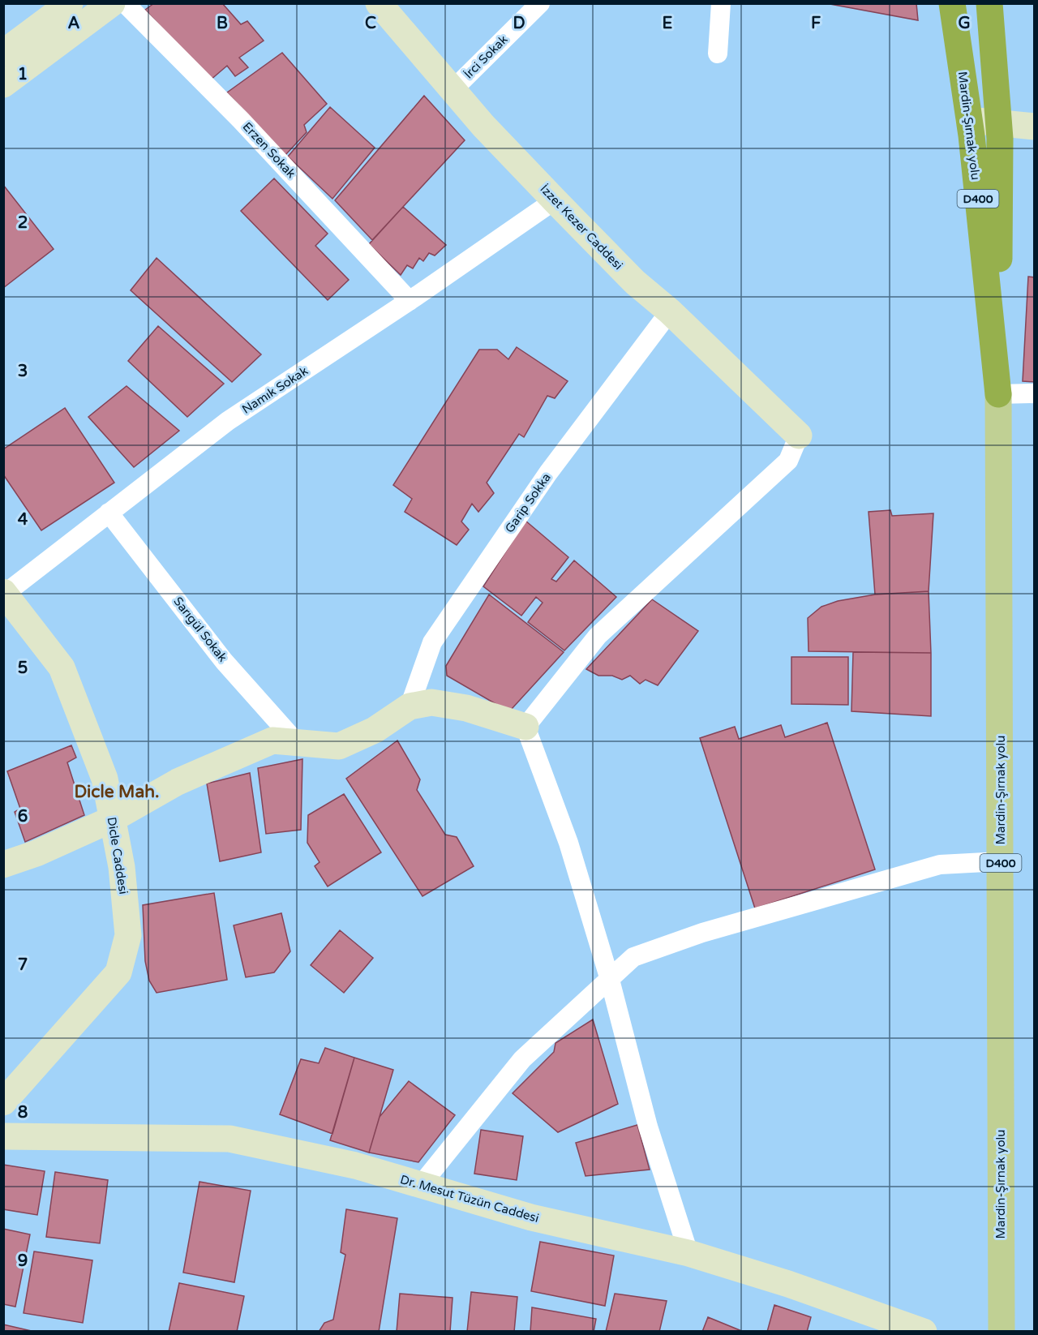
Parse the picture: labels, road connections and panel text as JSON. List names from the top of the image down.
{
  "streets": {
    "highway": ["Mardin-Şırnak yolu", "D400"],
    "street": [
      "İrci Sokak",
      "Erzen Sokak",
      "İzzet Kezer Caddesi",
      "Namık Sokak",
      "Garip Sokka",
      "Sarıgül Sokak",
      "Dicle Caddesi",
      "Dr. Mesut Tüzün Caddesi"
    ]
  },
  "crossings": [
    ["İrci Sokak", "İzzet Kezer Caddesi"],
    ["Erzen Sokak", "Namık Sokak"],
    ["İzzet Kezer Caddesi", "Namık Sokak"],
    ["İzzet Kezer Caddesi", "Garip Sokka"],
    ["Namık Sokak", "Sarıgül Sokak"],
    ["Namık Sokak", "Dicle Caddesi"]
  ],
  "districts": ["Dicle Mah."],
  "grid": {
    "columns": [
      "A",
      "B",
      "C",
      "D",
      "E",
      "F",
      "G"
    ],
    "rows": [
      "1",
      "2",
      "3",
      "4",
      "5",
      "6",
      "7",
      "8",
      "9"
    ]
  }
}
